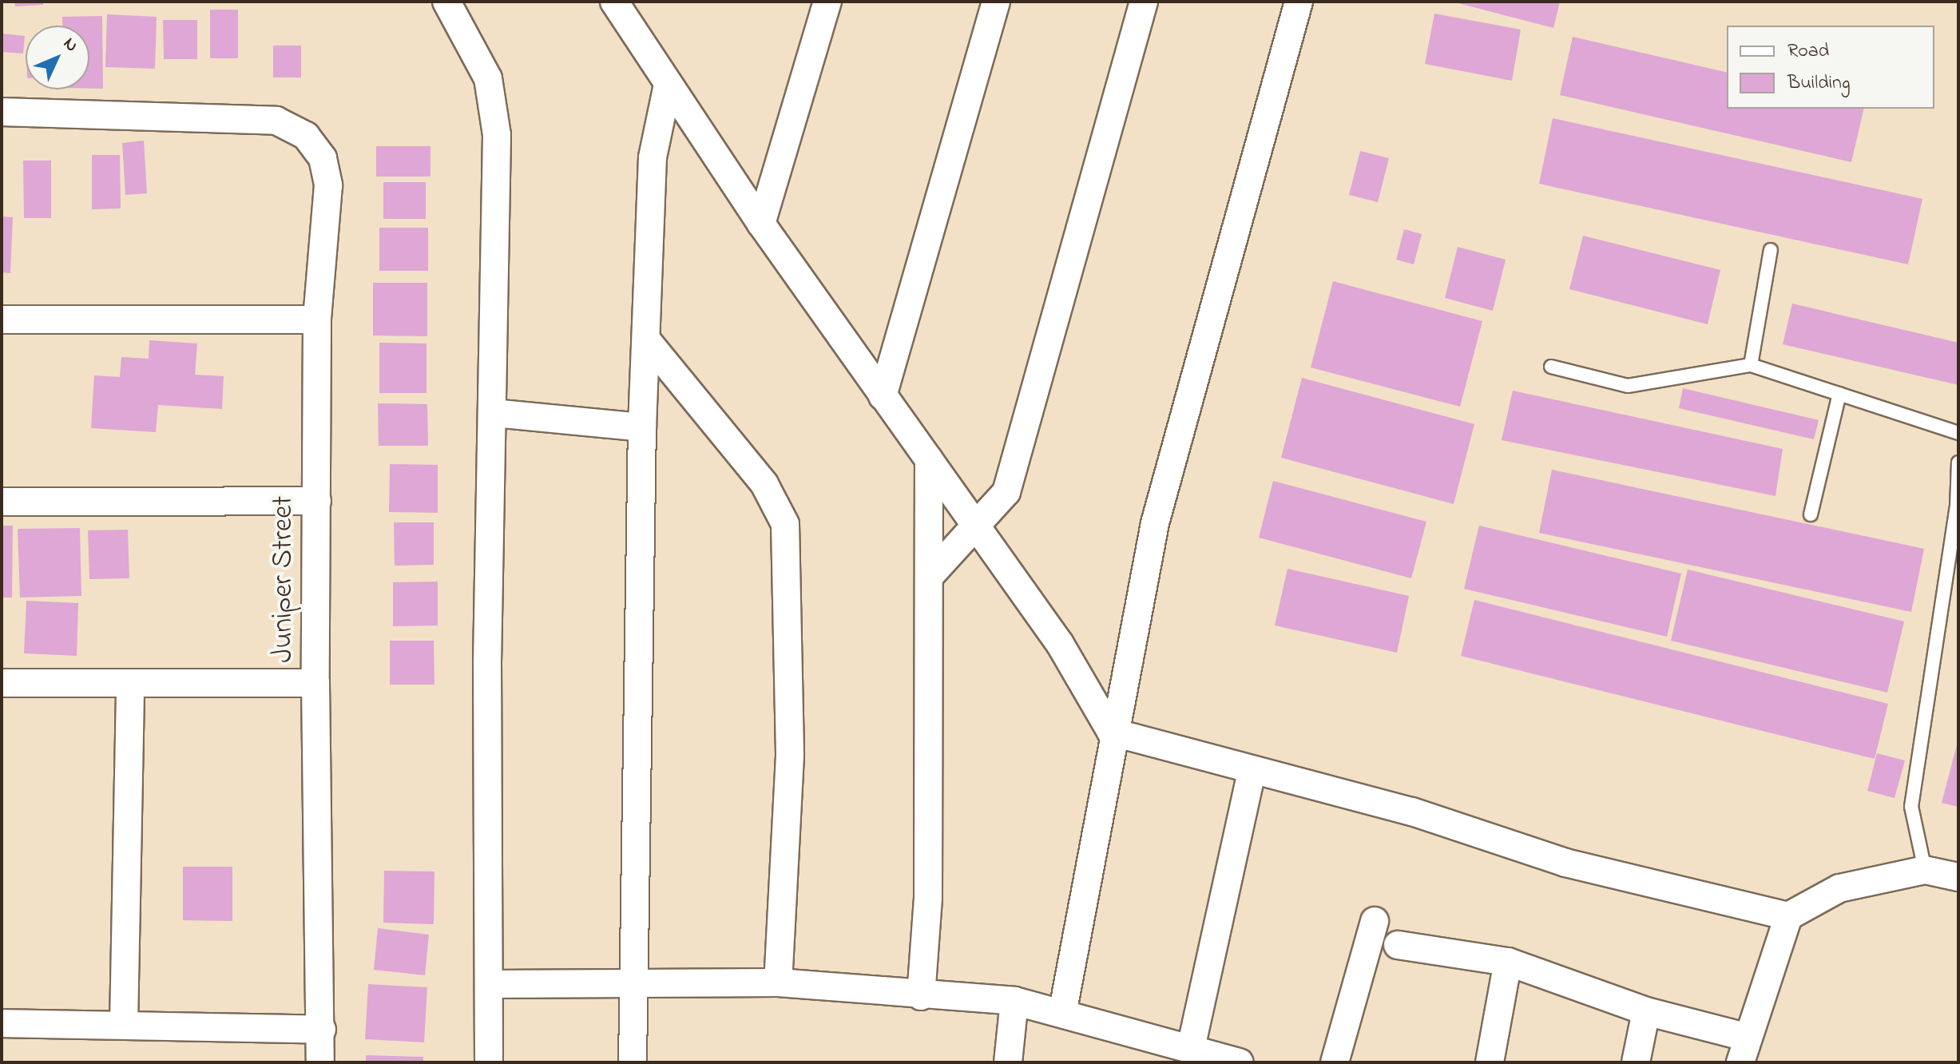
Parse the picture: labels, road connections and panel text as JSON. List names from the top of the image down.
{
  "streets": {
    "street": ["Juniper Street"]
  },
  "legend": ["Road", "Building"],
  "north": "top right"
}
